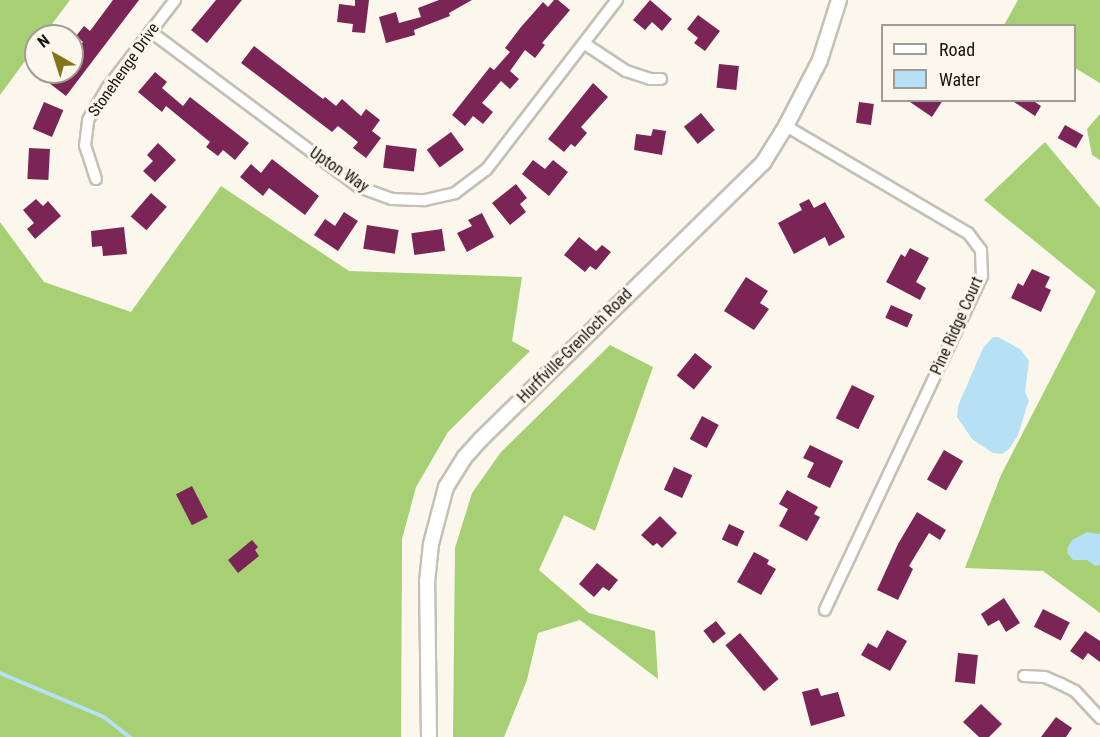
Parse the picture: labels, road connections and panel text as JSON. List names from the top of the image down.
{
  "streets": {
    "main road": ["Hurffville-Grenloch Road"],
    "street": ["Stonehenge Drive", "Upton Way", "Pine Ridge Court"]
  },
  "crossings": [
    ["Stonehenge Drive", "Upton Way"],
    ["Pine Ridge Court", "Hurffville-Grenloch Road"]
  ],
  "legend": ["Road", "Water"],
  "north": "top left"
}
